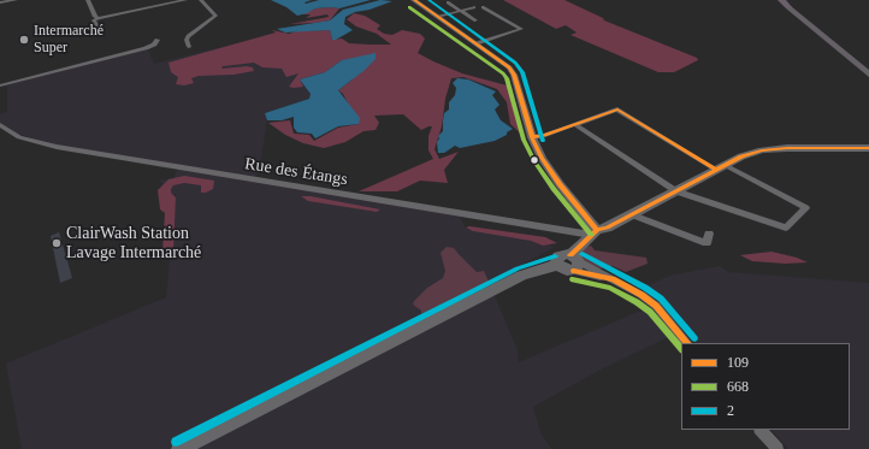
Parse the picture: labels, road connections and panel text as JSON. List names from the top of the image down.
{
  "streets": {
    "street": ["Rue des Étangs"]
  },
  "places": ["Intermarché Super", "ClairWash Station Lavage Intermarché"],
  "lines": ["transit line 109", "transit line 2", "transit line 668"],
  "legend": ["109", "668", "2"]
}
